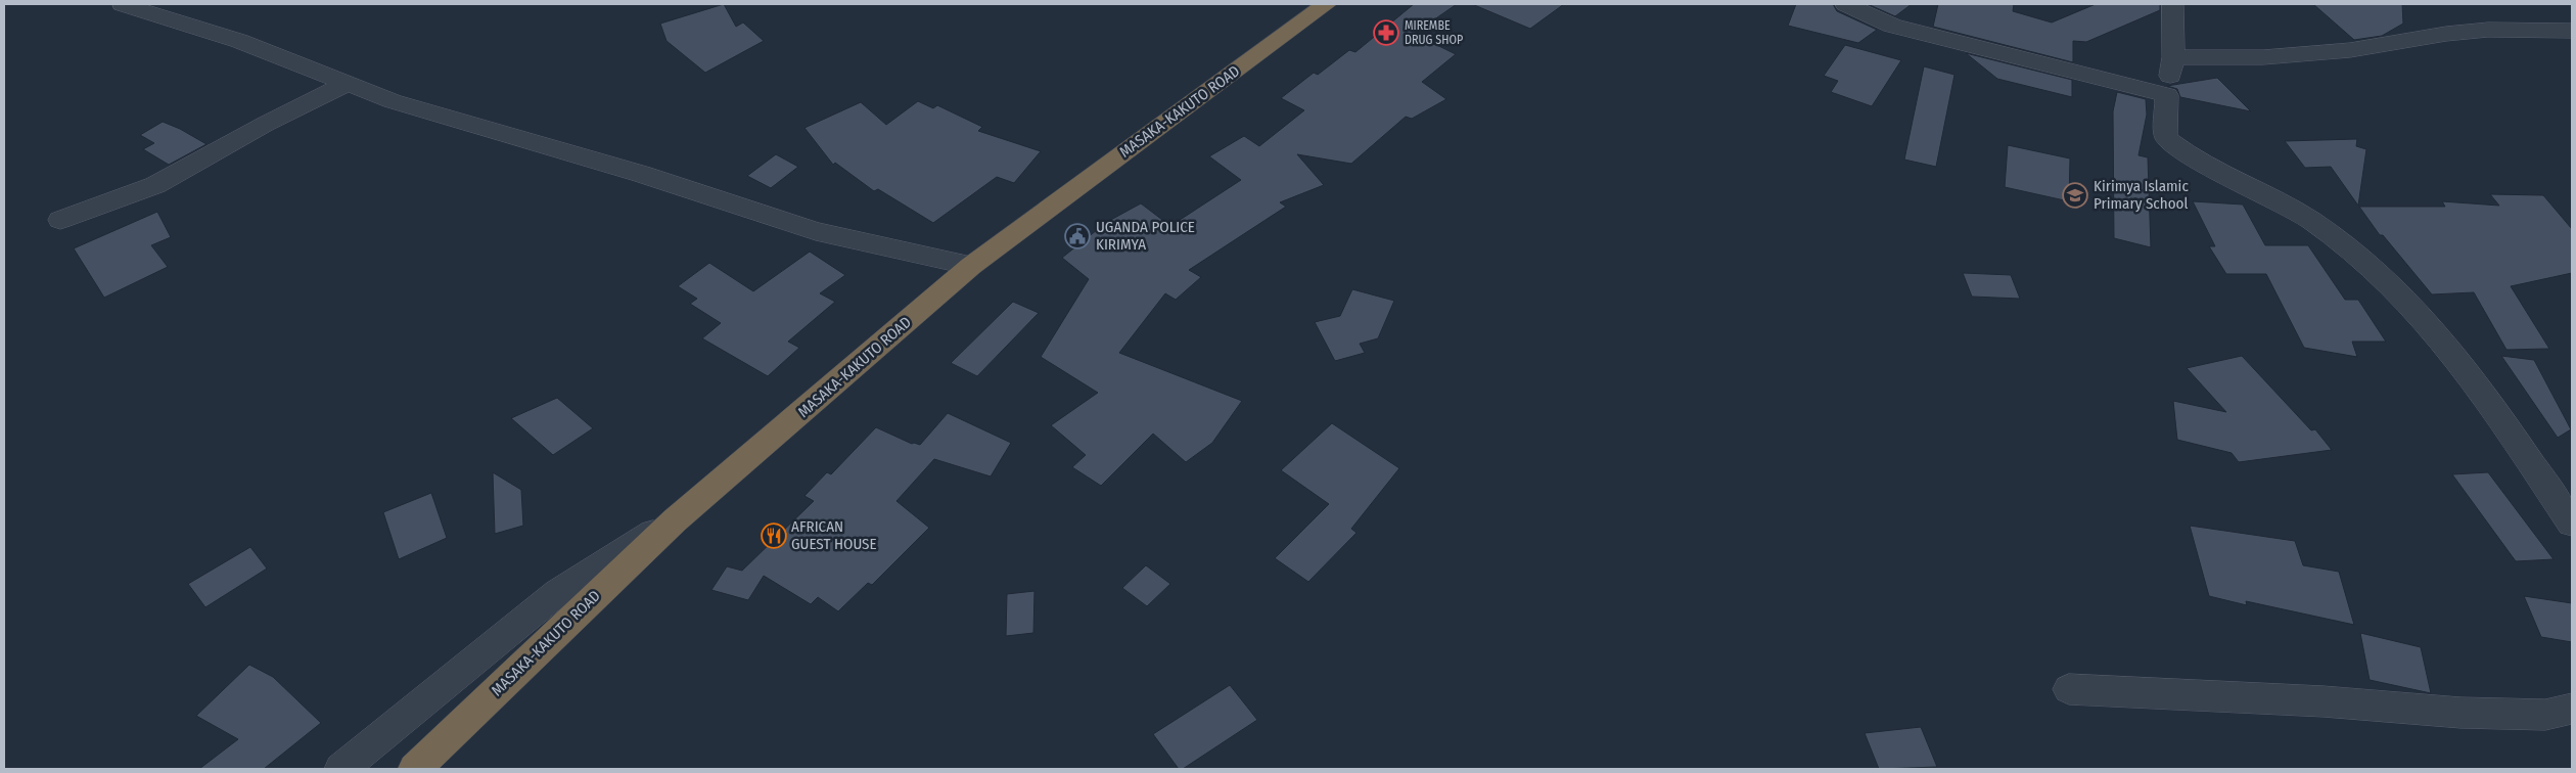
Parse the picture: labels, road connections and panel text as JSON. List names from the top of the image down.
{
  "streets": {
    "highway": ["MASAKA-KAKUTO ROAD"]
  },
  "places": {
    "pharmacy": ["MIREMBE DRUG SHOP"],
    "school or university": ["Kirimya Islamic Primary School"],
    "public building": ["UGANDA POLICE KIRIMYA"],
    "restaurant": ["AFRICAN GUEST HOUSE"]
  }
}
